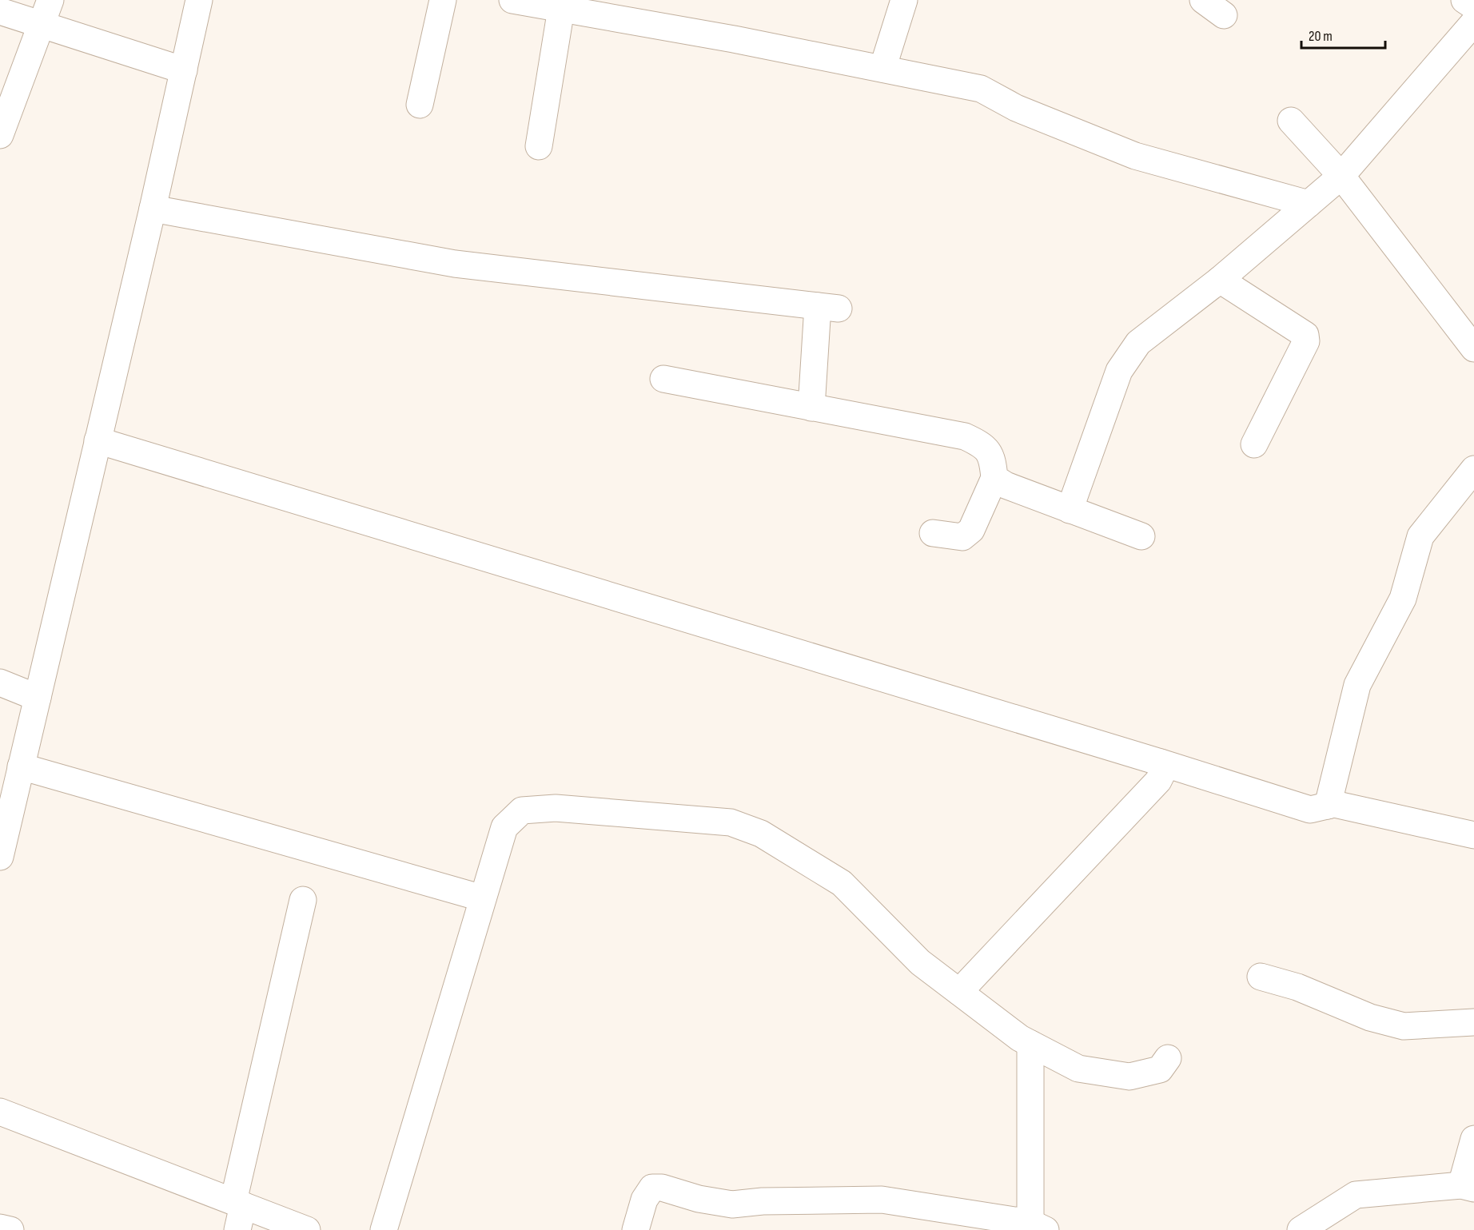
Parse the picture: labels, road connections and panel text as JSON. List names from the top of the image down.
{
  "scale_bar": "20 m"
}
